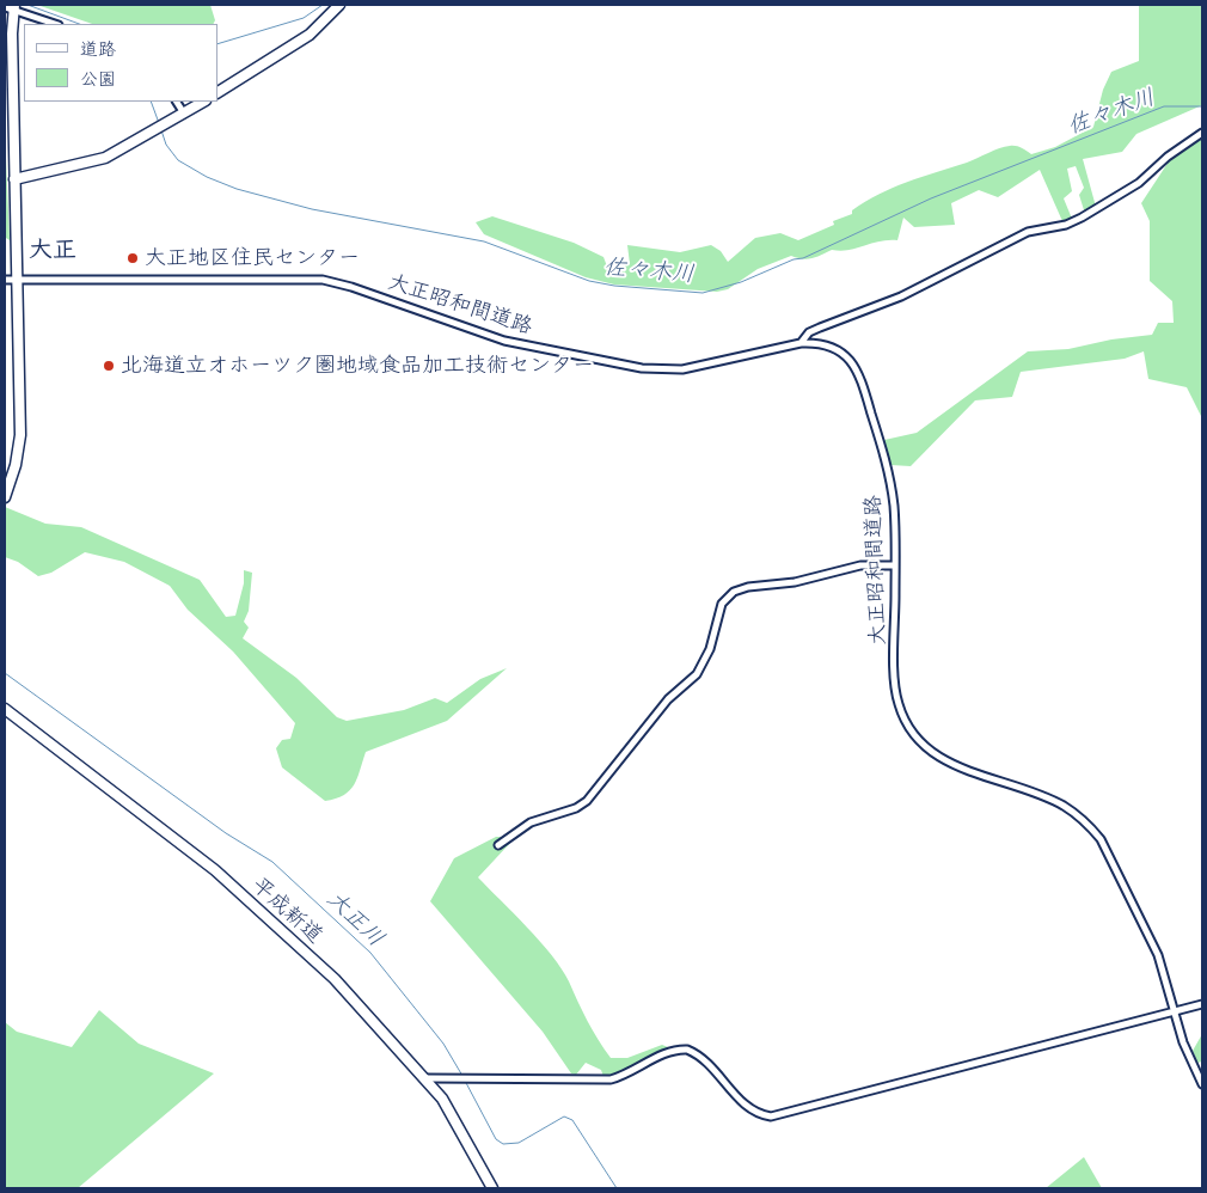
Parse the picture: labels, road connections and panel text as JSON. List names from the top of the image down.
{
  "streets": {
    "street": ["大正昭和間道路", "平成新道"]
  },
  "districts": ["大正"],
  "water": ["佐々木川", "大正川"],
  "places": ["大正地区住民センター", "北海道立オホーツク圏地域食品加工技術センター"],
  "legend": ["道路", "公園"]
}
